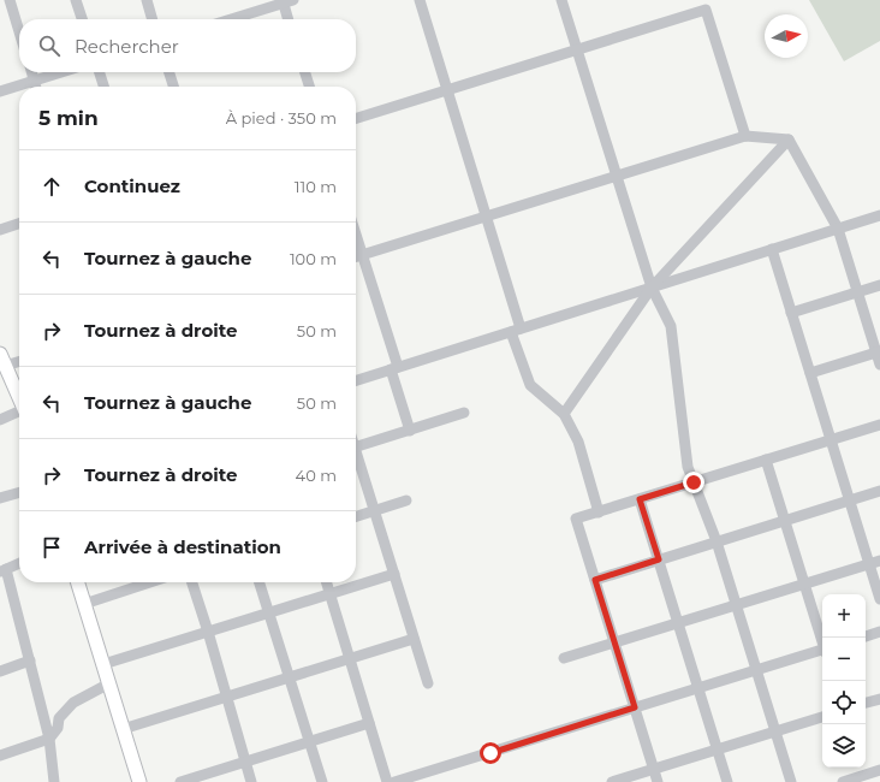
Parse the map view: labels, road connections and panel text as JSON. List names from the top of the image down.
{
  "north": "right",
  "page": {
    "search": "Rechercher",
    "heading": ["5 min", "À pied · 350 m"],
    "list": [
      ["Continuez", "110 m"],
      ["Tournez à gauche", "100 m"],
      ["Tournez à droite", "50 m"],
      ["Tournez à gauche", "50 m"],
      ["Tournez à droite", "40 m"],
      "Arrivée à destination"
    ],
    "map_buttons": ["+", "−"]
  }
}
